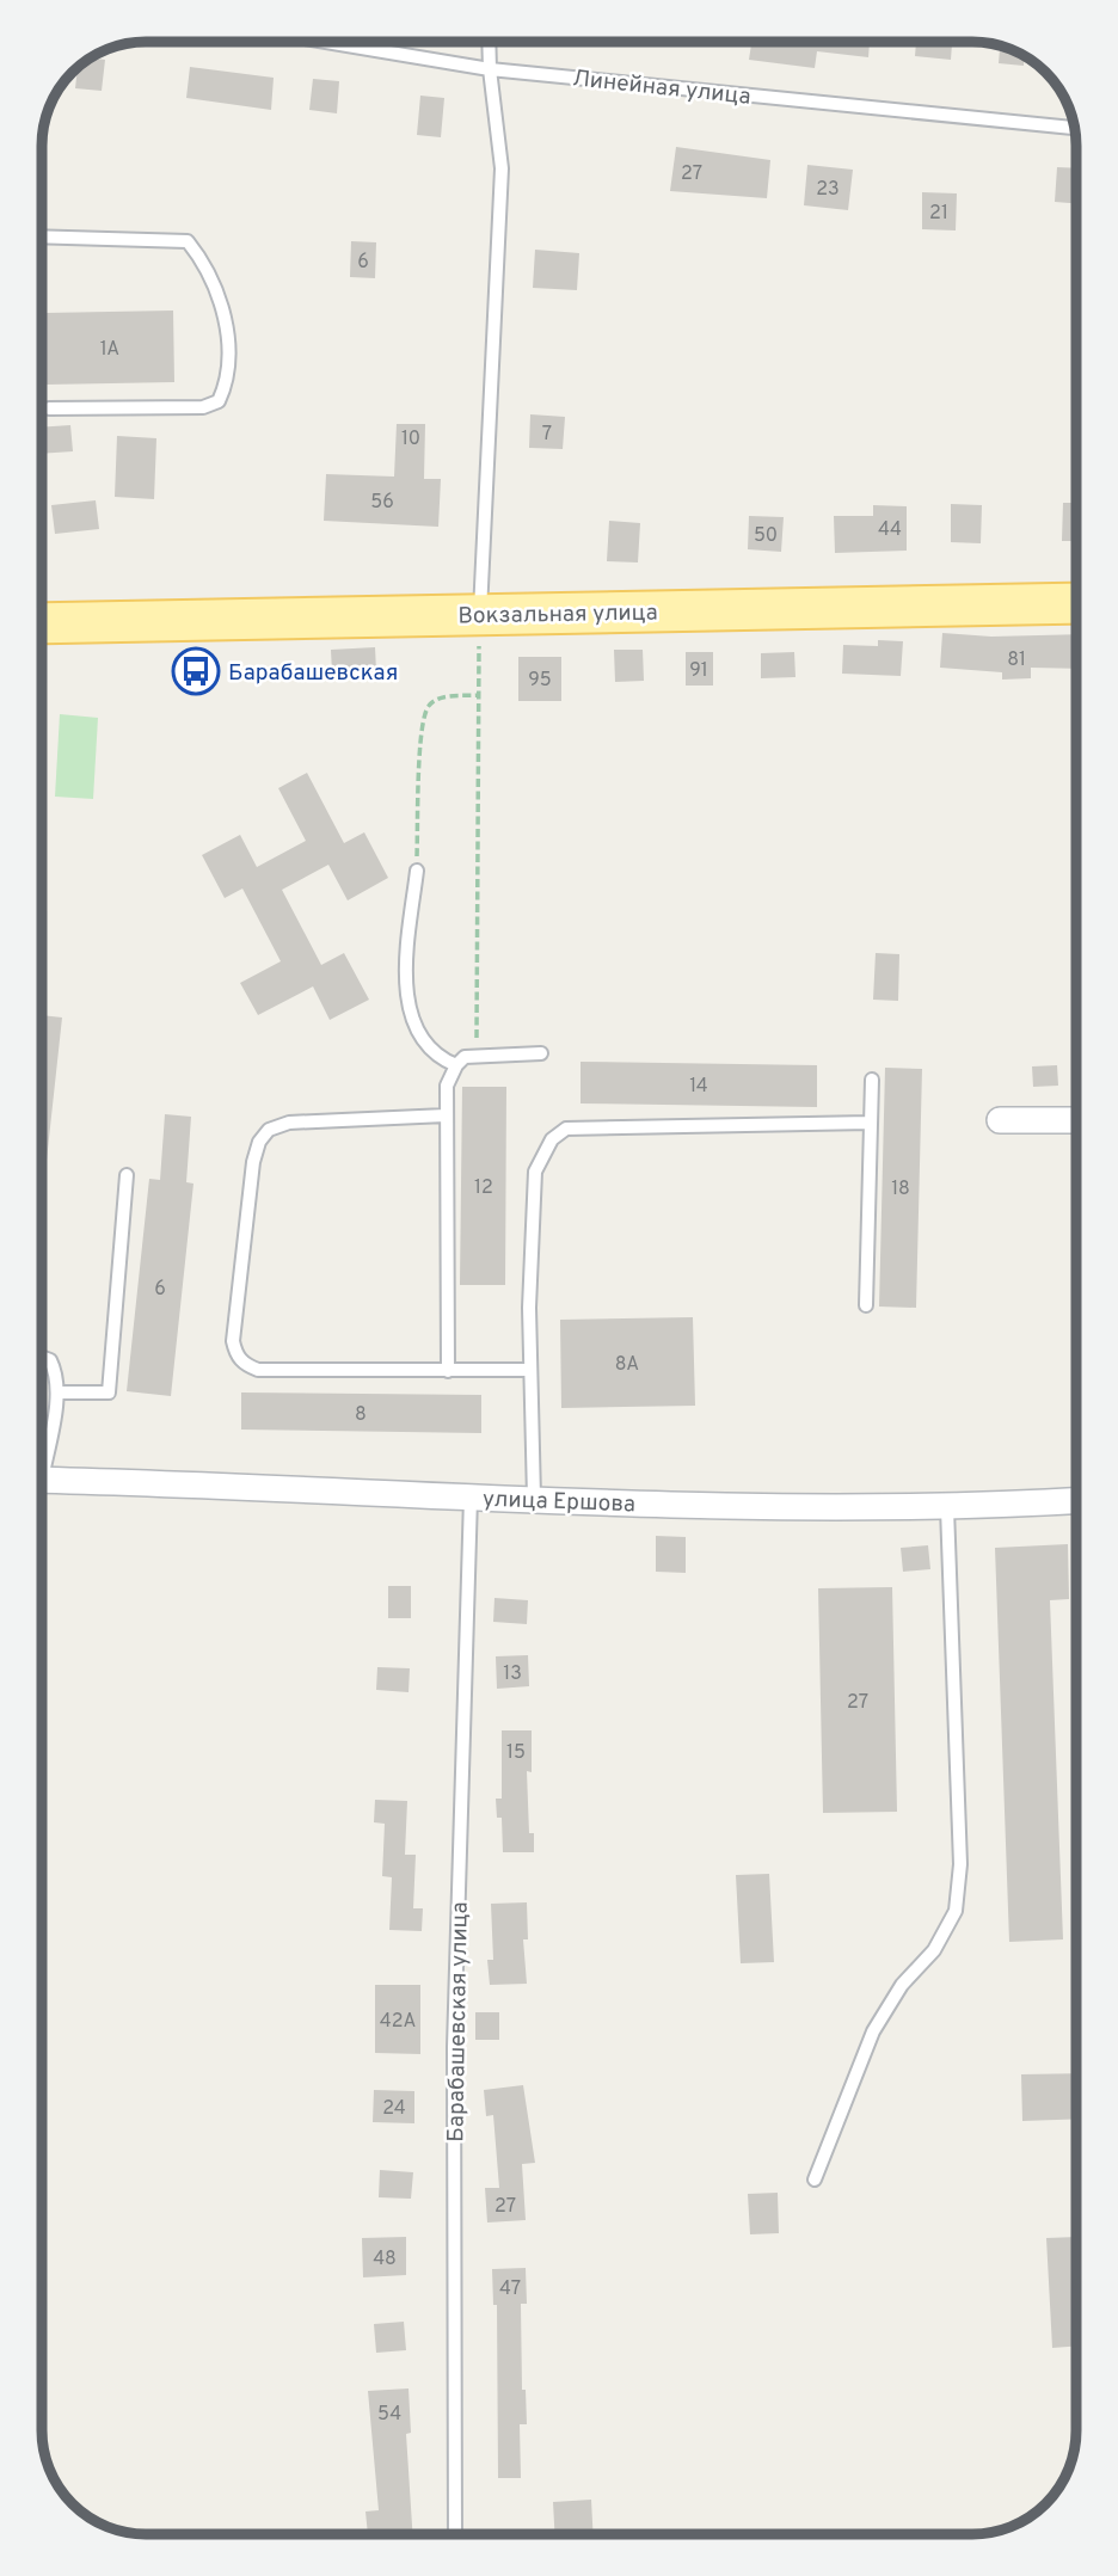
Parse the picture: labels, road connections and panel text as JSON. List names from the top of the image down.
{
  "streets": {
    "main road": ["Вокзальная улица"],
    "street": ["улица Ершова"],
    "lane": ["Линейная улица", "Барабашевская улица"]
  },
  "crossings": [
    ["улица Ершова", "Барабашевская улица"]
  ],
  "places": {
    "bus stop": ["Барабашевская"]
  },
  "house_numbers": [
    "27",
    "23",
    "21",
    "6",
    "1А",
    "7",
    "10",
    "56",
    "44",
    "50",
    "81",
    "91",
    "95",
    "14",
    "12",
    "18",
    "6",
    "8А",
    "8",
    "13",
    "27",
    "15",
    "42А",
    "24",
    "27",
    "48",
    "47",
    "54"
  ]
}
